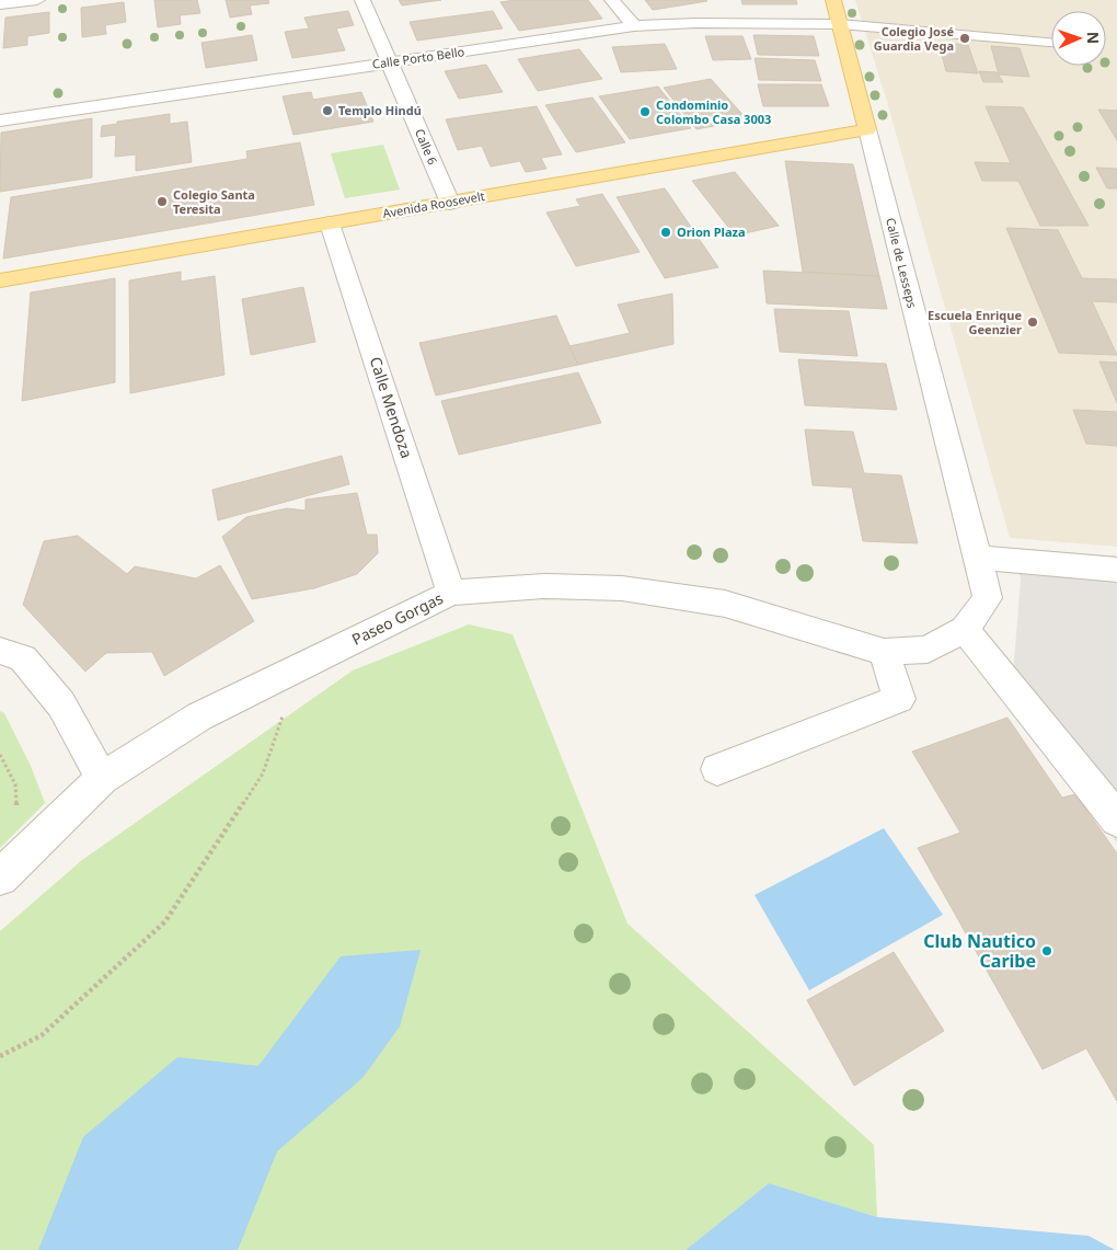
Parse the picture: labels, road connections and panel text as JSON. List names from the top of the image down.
{
  "streets": {
    "main road": ["Avenida Roosevelt", "Calle de Lesseps"],
    "street": [
      "Calle Porto Bello",
      "Calle 6",
      "Calle Mendoza",
      "Paseo Gorgas"
    ]
  },
  "crossings": [
    ["Calle Porto Bello", "Calle 6"],
    ["Calle Porto Bello", "Calle de Lesseps"],
    ["Calle 6", "Avenida Roosevelt"],
    ["Avenida Roosevelt", "Calle de Lesseps"],
    ["Avenida Roosevelt", "Calle Mendoza"],
    ["Calle de Lesseps", "Paseo Gorgas"],
    ["Calle Mendoza", "Paseo Gorgas"]
  ],
  "places": [
    "Colegio José Guardia Vega",
    "Templo Hindú",
    "Condominio Colombo Casa 3003",
    "Colegio Santa Teresita",
    "Orion Plaza",
    "Escuela Enrique Geenzier",
    "Club Nautico Caribe"
  ],
  "north": "right"
}
